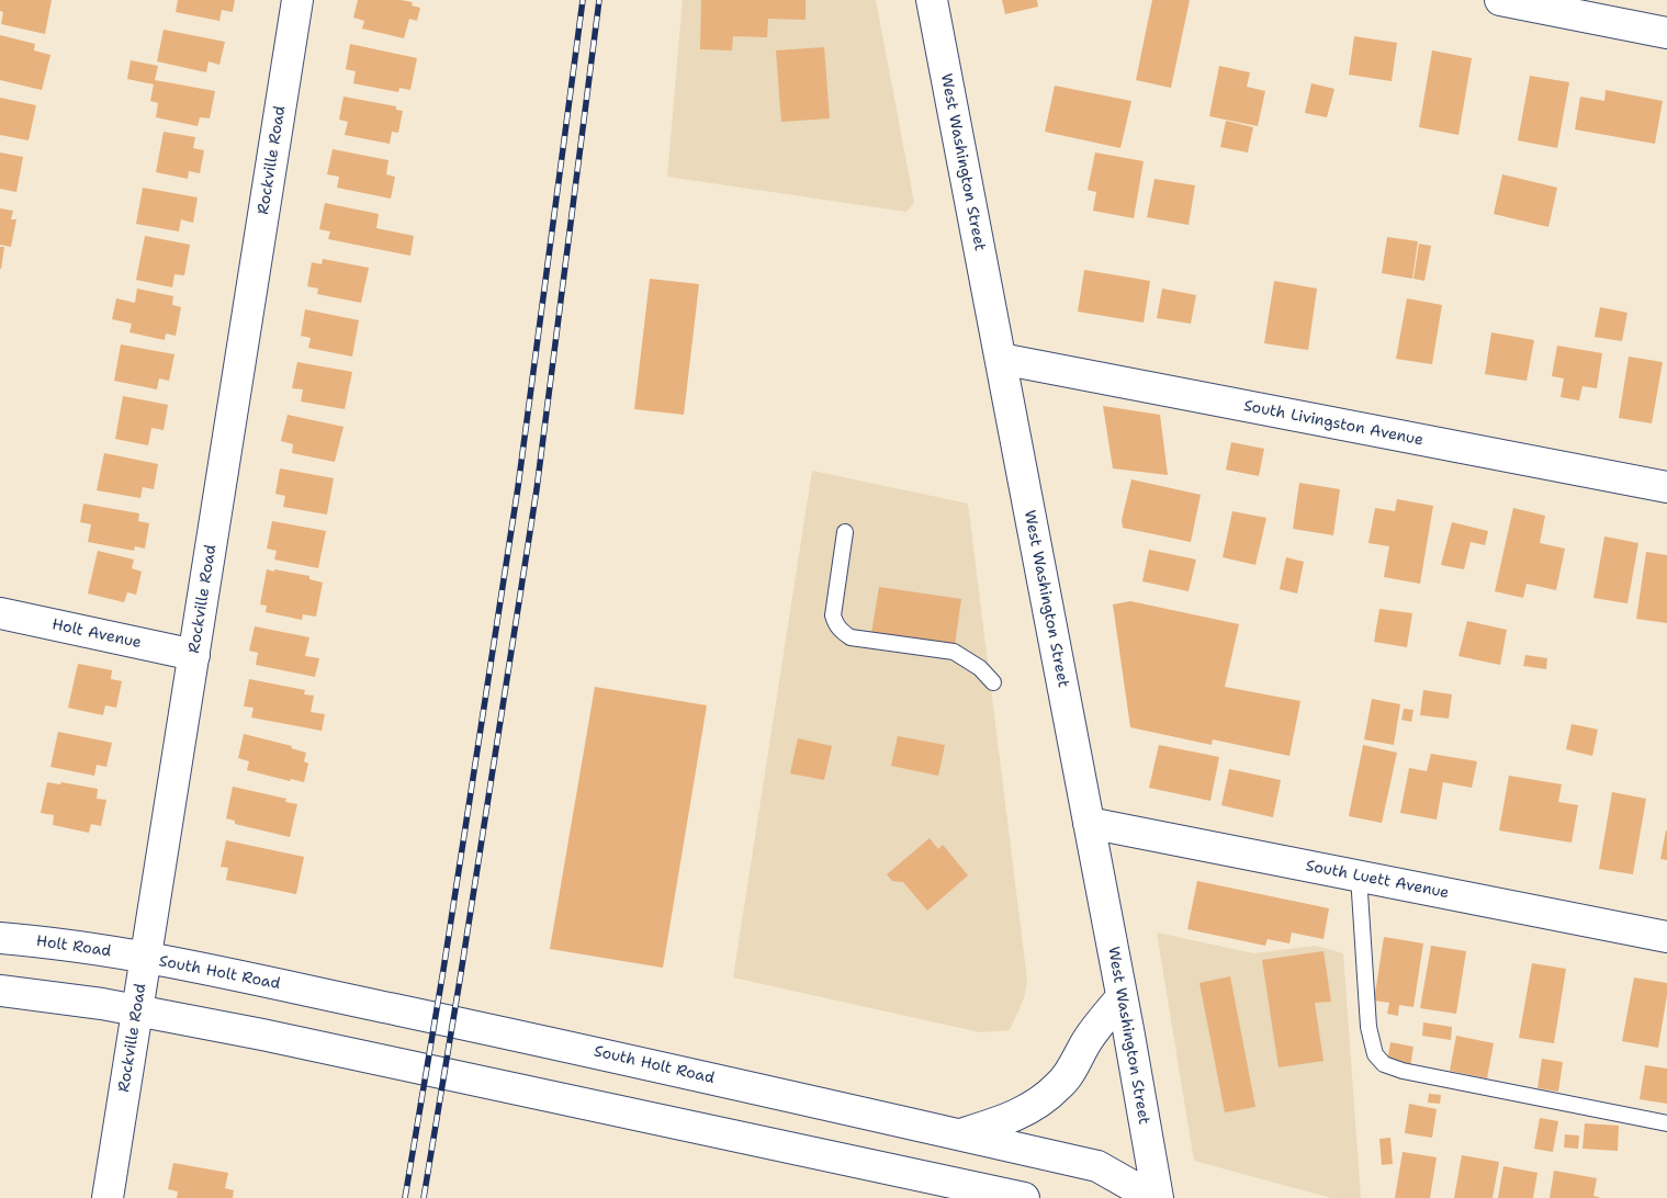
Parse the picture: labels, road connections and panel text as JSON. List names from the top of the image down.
{
  "streets": {
    "main road": [
      "Rockville Road",
      "West Washington Street",
      "South Livingston Avenue",
      "Holt Avenue",
      "South Luett Avenue",
      "Holt Road",
      "South Holt Road"
    ]
  },
  "crossings": [
    ["Rockville Road", "Holt Avenue"],
    ["Rockville Road", "Holt Road"],
    ["Rockville Road", "South Holt Road"],
    ["West Washington Street", "South Livingston Avenue"],
    ["West Washington Street", "South Luett Avenue"],
    ["Holt Road", "South Holt Road"]
  ]
}
